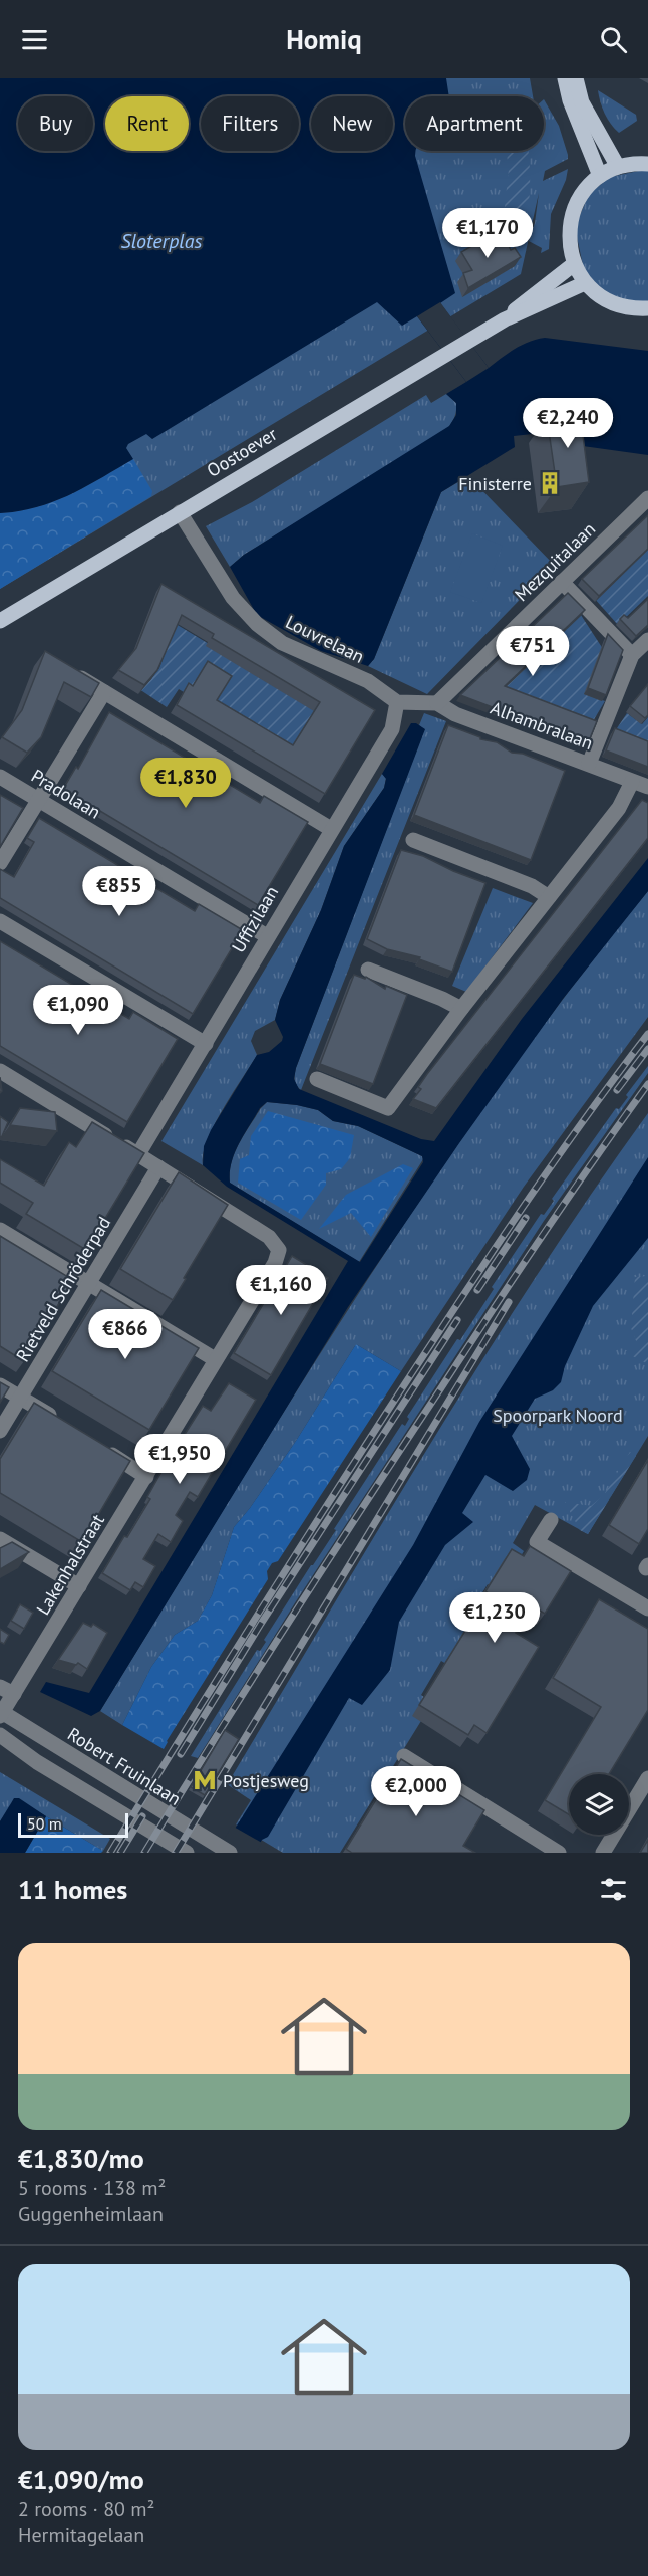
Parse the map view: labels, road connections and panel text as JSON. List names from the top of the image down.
{
  "streets": {
    "main road": ["Oostoever"],
    "street": [
      "Mezquitalaan",
      "Louvrelaan",
      "Alhambralaan",
      "Pradolaan",
      "Uffizilaan",
      "Rietveld Schröderpad",
      "Lakenhalstraat",
      "Robert Fruinlaan"
    ]
  },
  "crossings": [
    ["Oostoever", "Louvrelaan"],
    ["Mezquitalaan", "Alhambralaan"],
    ["Louvrelaan", "Uffizilaan"],
    ["Pradolaan", "Uffizilaan"],
    ["Rietveld Schröderpad", "Lakenhalstraat"],
    ["Lakenhalstraat", "Robert Fruinlaan"]
  ],
  "water": ["Sloterplas"],
  "parks": ["Spoorpark Noord"],
  "places": {
    "building": ["Finisterre"],
    "metro station": ["Postjesweg"]
  },
  "scale_bar": "50 m",
  "page": {
    "header": "Homiq",
    "chip": [
      "Buy",
      "Rent",
      "Filters",
      "New",
      "Apartment"
    ],
    "price": [
      "€1,170",
      "€2,240",
      "€751",
      "€1,830",
      "€855",
      "€1,090",
      "€1,160",
      "€866",
      "€1,950",
      "€1,230",
      "€2,000"
    ],
    "scale": "50 m",
    "heading": "11 homes",
    "list": [
      {
        "name": "€1,830/mo",
        "note": "5 rooms · 138 m² · Guggenheimlaan"
      },
      {
        "name": "€1,090/mo",
        "note": "2 rooms · 80 m² · Hermitagelaan"
      }
    ]
  }
}
